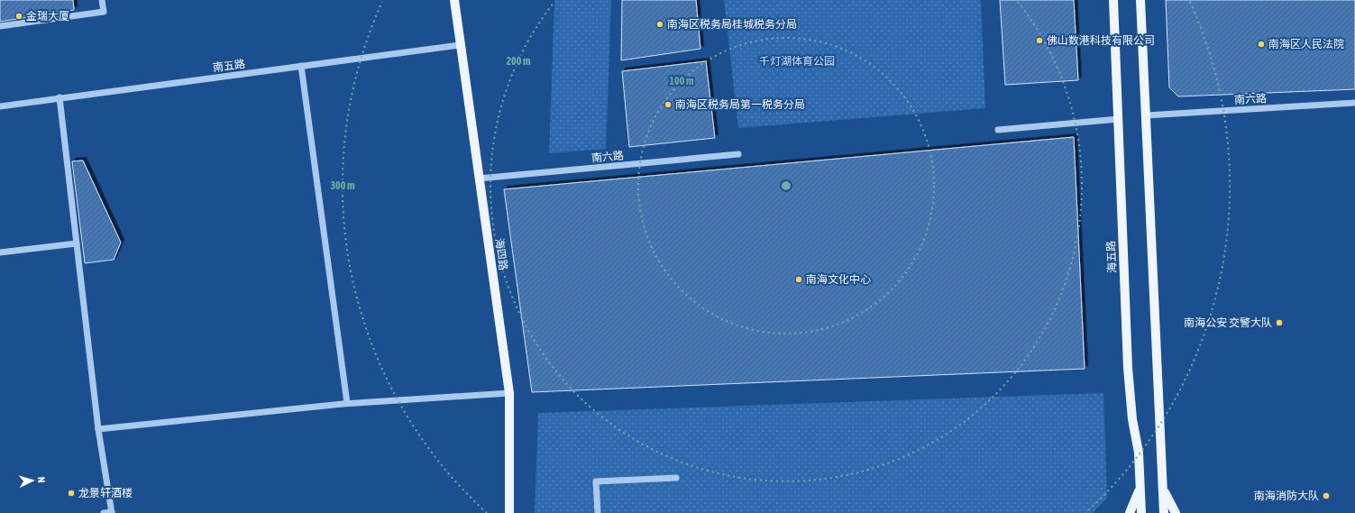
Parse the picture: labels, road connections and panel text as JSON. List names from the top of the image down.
{
  "streets": {
    "main road": ["海四路", "海五路"],
    "street": ["南五路", "南六路"]
  },
  "crossings": [
    ["南五路", "海四路"],
    ["南六路", "海四路"]
  ],
  "parks": ["千灯湖体育公园"],
  "places": [
    "金瑞大厦",
    "南海区税务局桂城税务分局",
    "佛山数港科技有限公司",
    "南海区人民法院",
    "南海区税务局第一税务分局",
    "南海文化中心",
    "南海公安 交警大队",
    "龙景轩酒楼",
    "南海消防大队"
  ],
  "north": "right",
  "rings": ["200 m", "100 m", "300 m"]
}
